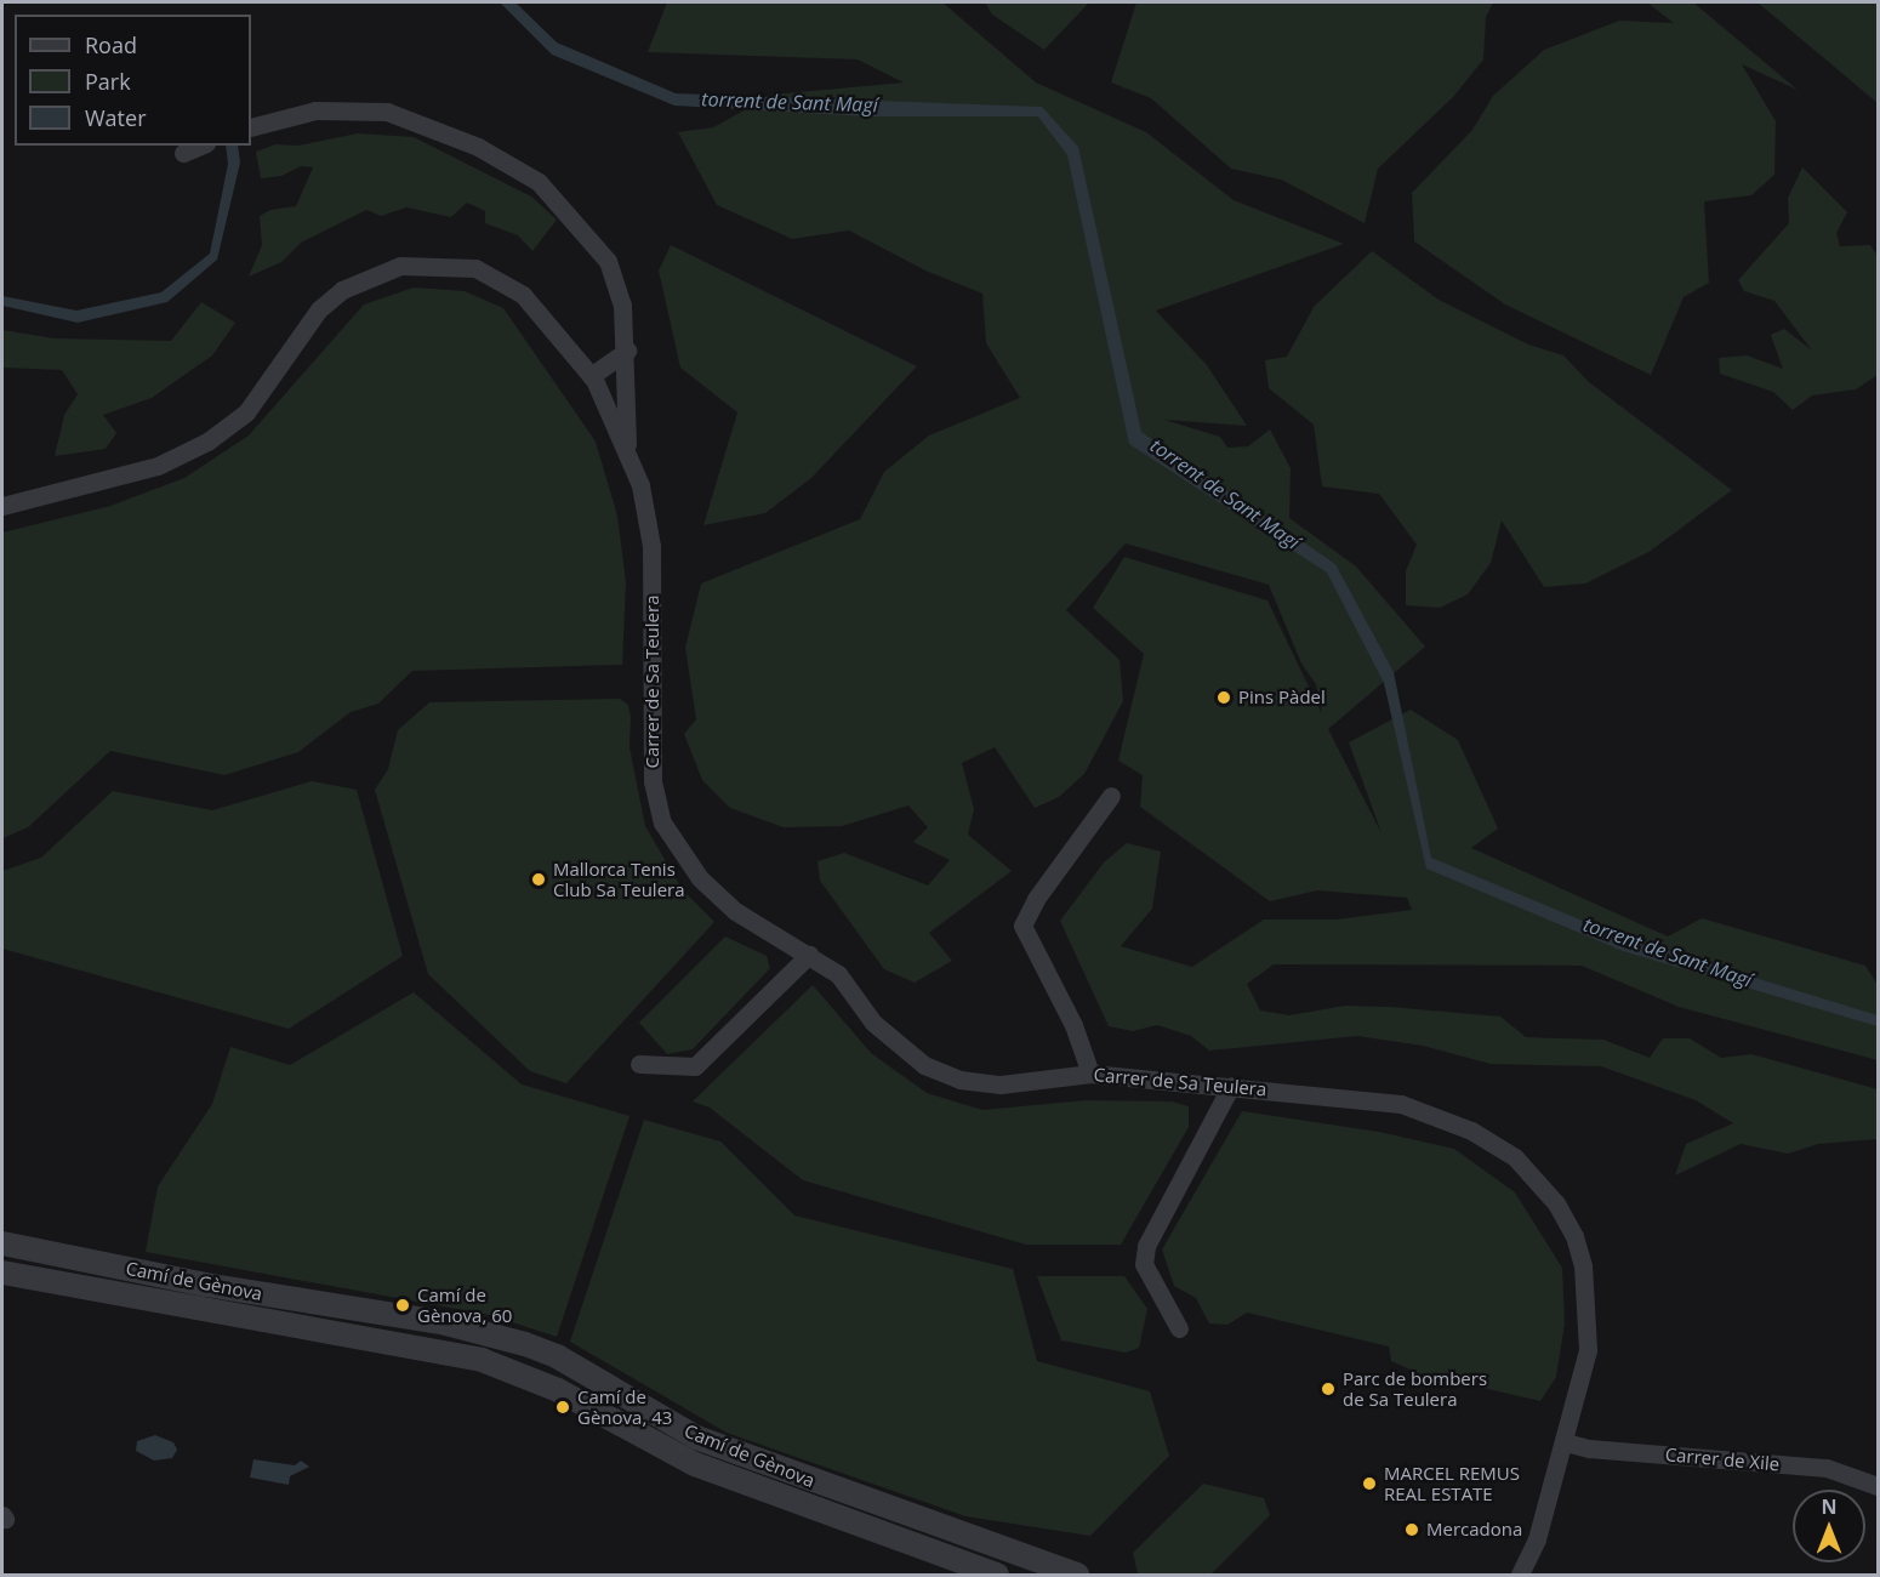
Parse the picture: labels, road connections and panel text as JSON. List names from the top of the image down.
{
  "streets": {
    "street": ["Carrer de Sa Teulera", "Camí de Gènova", "Carrer de Xile"]
  },
  "crossings": [
    ["Carrer de Sa Teulera", "Carrer de Xile"]
  ],
  "water": ["torrent de Sant Magí"],
  "places": [
    "Pins Pàdel",
    "Mallorca Tenis Club Sa Teulera",
    "Camí de Gènova, 60",
    "Parc de bombers de Sa Teulera",
    "Camí de Gènova, 43",
    "MARCEL REMUS REAL ESTATE",
    "Mercadona"
  ],
  "legend": ["Road", "Park", "Water"],
  "north": "top"
}
